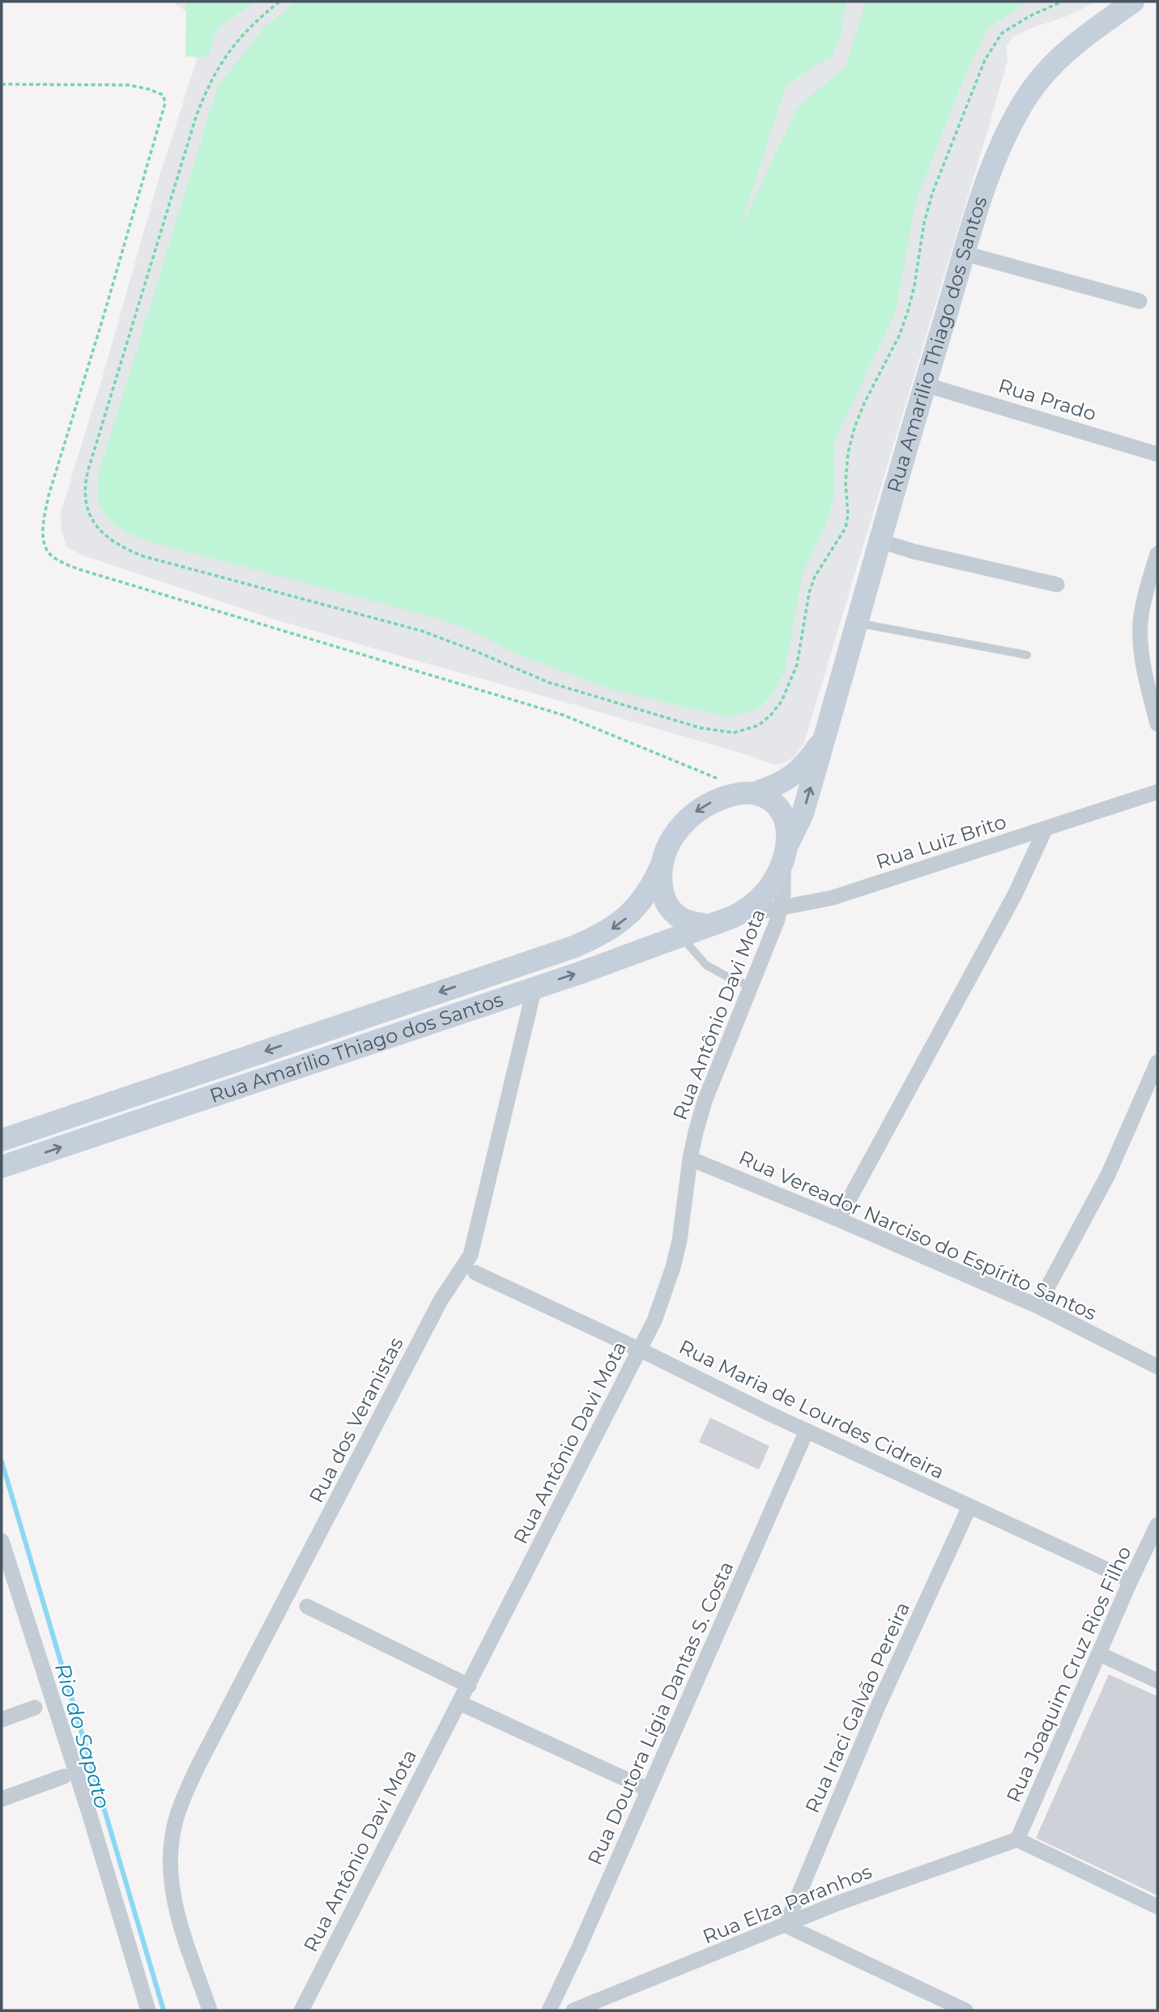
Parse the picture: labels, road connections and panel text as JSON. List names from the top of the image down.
{
  "streets": {
    "main road": ["Rua Amarilio Thiago dos Santos"],
    "street": [
      "Rua Prado",
      "Rua Luiz Brito",
      "Rua Antônio Davi Mota",
      "Rua Vereador Narciso do Espírito Santos",
      "Rua Maria de Lourdes Cidreira",
      "Rua dos Veranistas",
      "Rua Joaquim Cruz Rios Filho",
      "Rua Iraci Galvão Pereira",
      "Rua Doutora Lígia Dantas S. Costa",
      "Rua Elza Paranhos"
    ]
  },
  "crossings": [
    ["Rua Amarilio Thiago dos Santos", "Rua Prado"],
    ["Rua Amarilio Thiago dos Santos", "Rua Luiz Brito"],
    ["Rua Amarilio Thiago dos Santos", "Rua Antônio Davi Mota"],
    ["Rua Amarilio Thiago dos Santos", "Rua dos Veranistas"],
    ["Rua Luiz Brito", "Rua Antônio Davi Mota"],
    ["Rua Antônio Davi Mota", "Rua Vereador Narciso do Espírito Santos"],
    ["Rua Antônio Davi Mota", "Rua Maria de Lourdes Cidreira"],
    ["Rua Maria de Lourdes Cidreira", "Rua Joaquim Cruz Rios Filho"],
    ["Rua Maria de Lourdes Cidreira", "Rua Iraci Galvão Pereira"],
    ["Rua Maria de Lourdes Cidreira", "Rua Doutora Lígia Dantas S. Costa"],
    ["Rua Joaquim Cruz Rios Filho", "Rua Elza Paranhos"],
    ["Rua Iraci Galvão Pereira", "Rua Elza Paranhos"]
  ],
  "water": ["Rio do Sapato"]
}
